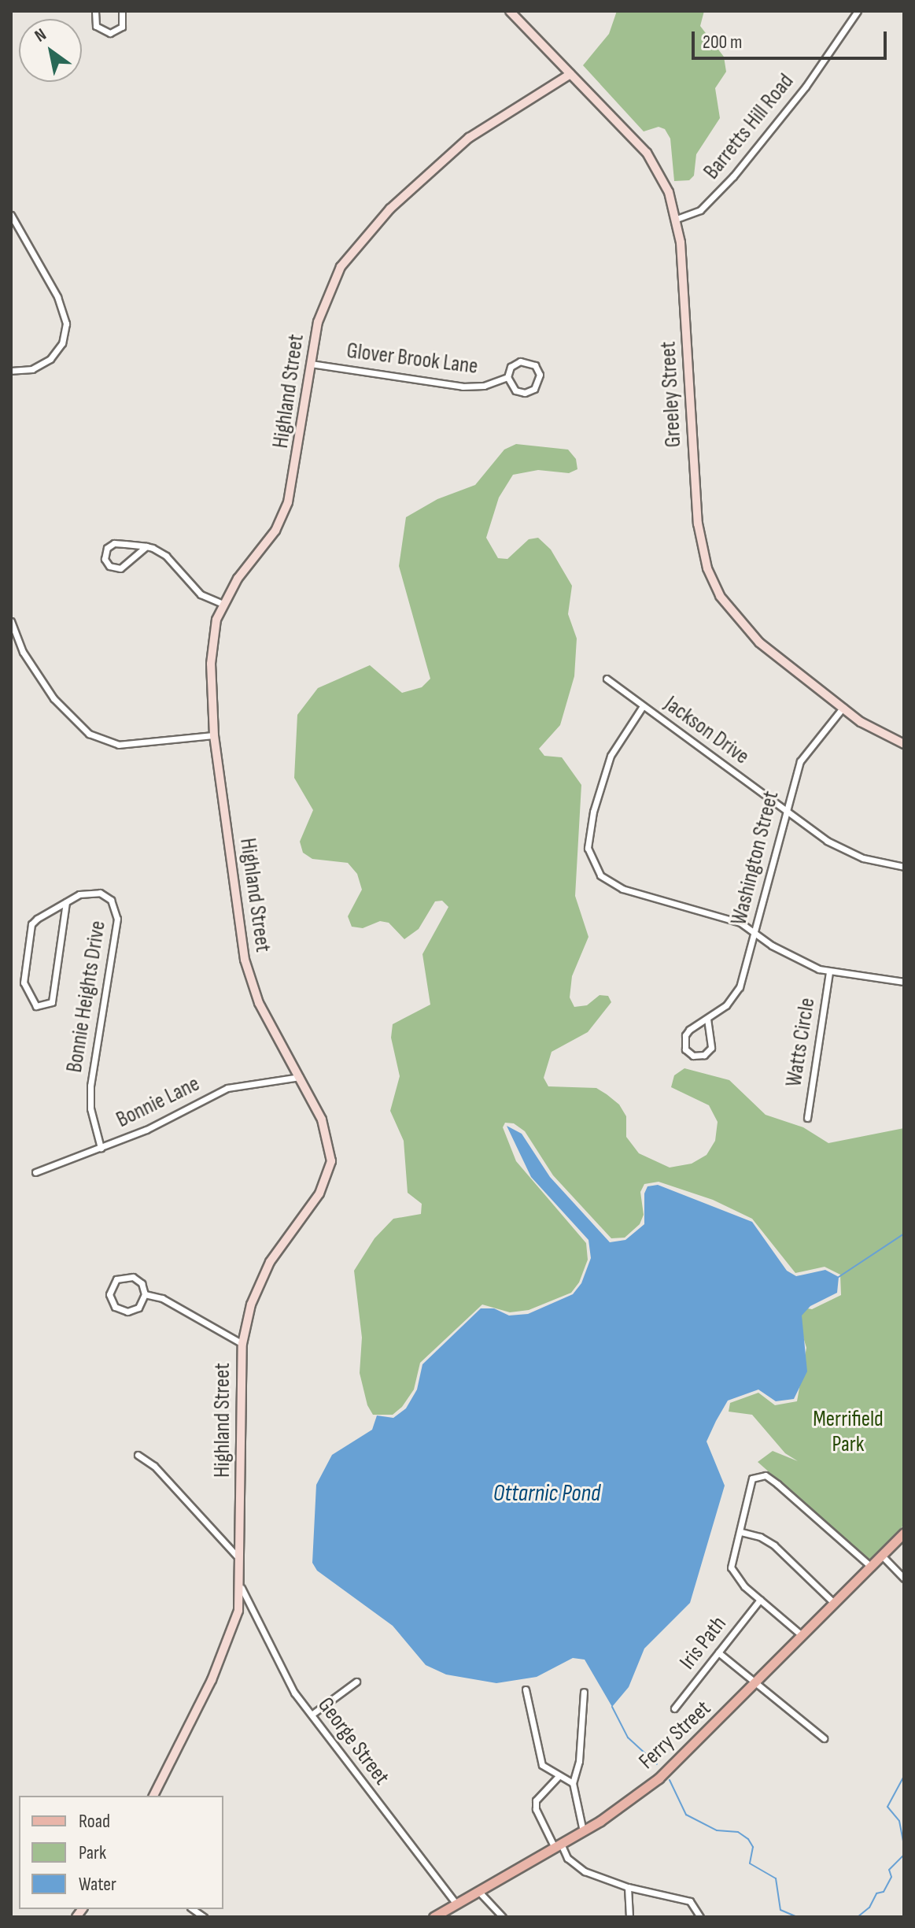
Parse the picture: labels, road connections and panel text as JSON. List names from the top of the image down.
{
  "streets": {
    "main road": ["Ferry Street"],
    "street": [
      "Barretts Hill Road",
      "Glover Brook Lane",
      "Highland Street",
      "Greeley Street",
      "Jackson Drive",
      "Washington Street",
      "Bonnie Heights Drive",
      "Watts Circle",
      "Bonnie Lane",
      "Iris Path",
      "George Street"
    ]
  },
  "crossings": [
    ["Barretts Hill Road", "Greeley Street"],
    ["Glover Brook Lane", "Highland Street"],
    ["Highland Street", "Greeley Street"],
    ["Highland Street", "Bonnie Lane"],
    ["Highland Street", "George Street"],
    ["Greeley Street", "Washington Street"],
    ["Jackson Drive", "Washington Street"],
    ["Bonnie Heights Drive", "Bonnie Lane"],
    ["Ferry Street", "George Street"]
  ],
  "water": ["Ottarnic Pond"],
  "parks": ["Merrifield Park"],
  "legend": ["Road", "Park", "Water"],
  "scale_bar": "200 m",
  "north": "top left"
}
